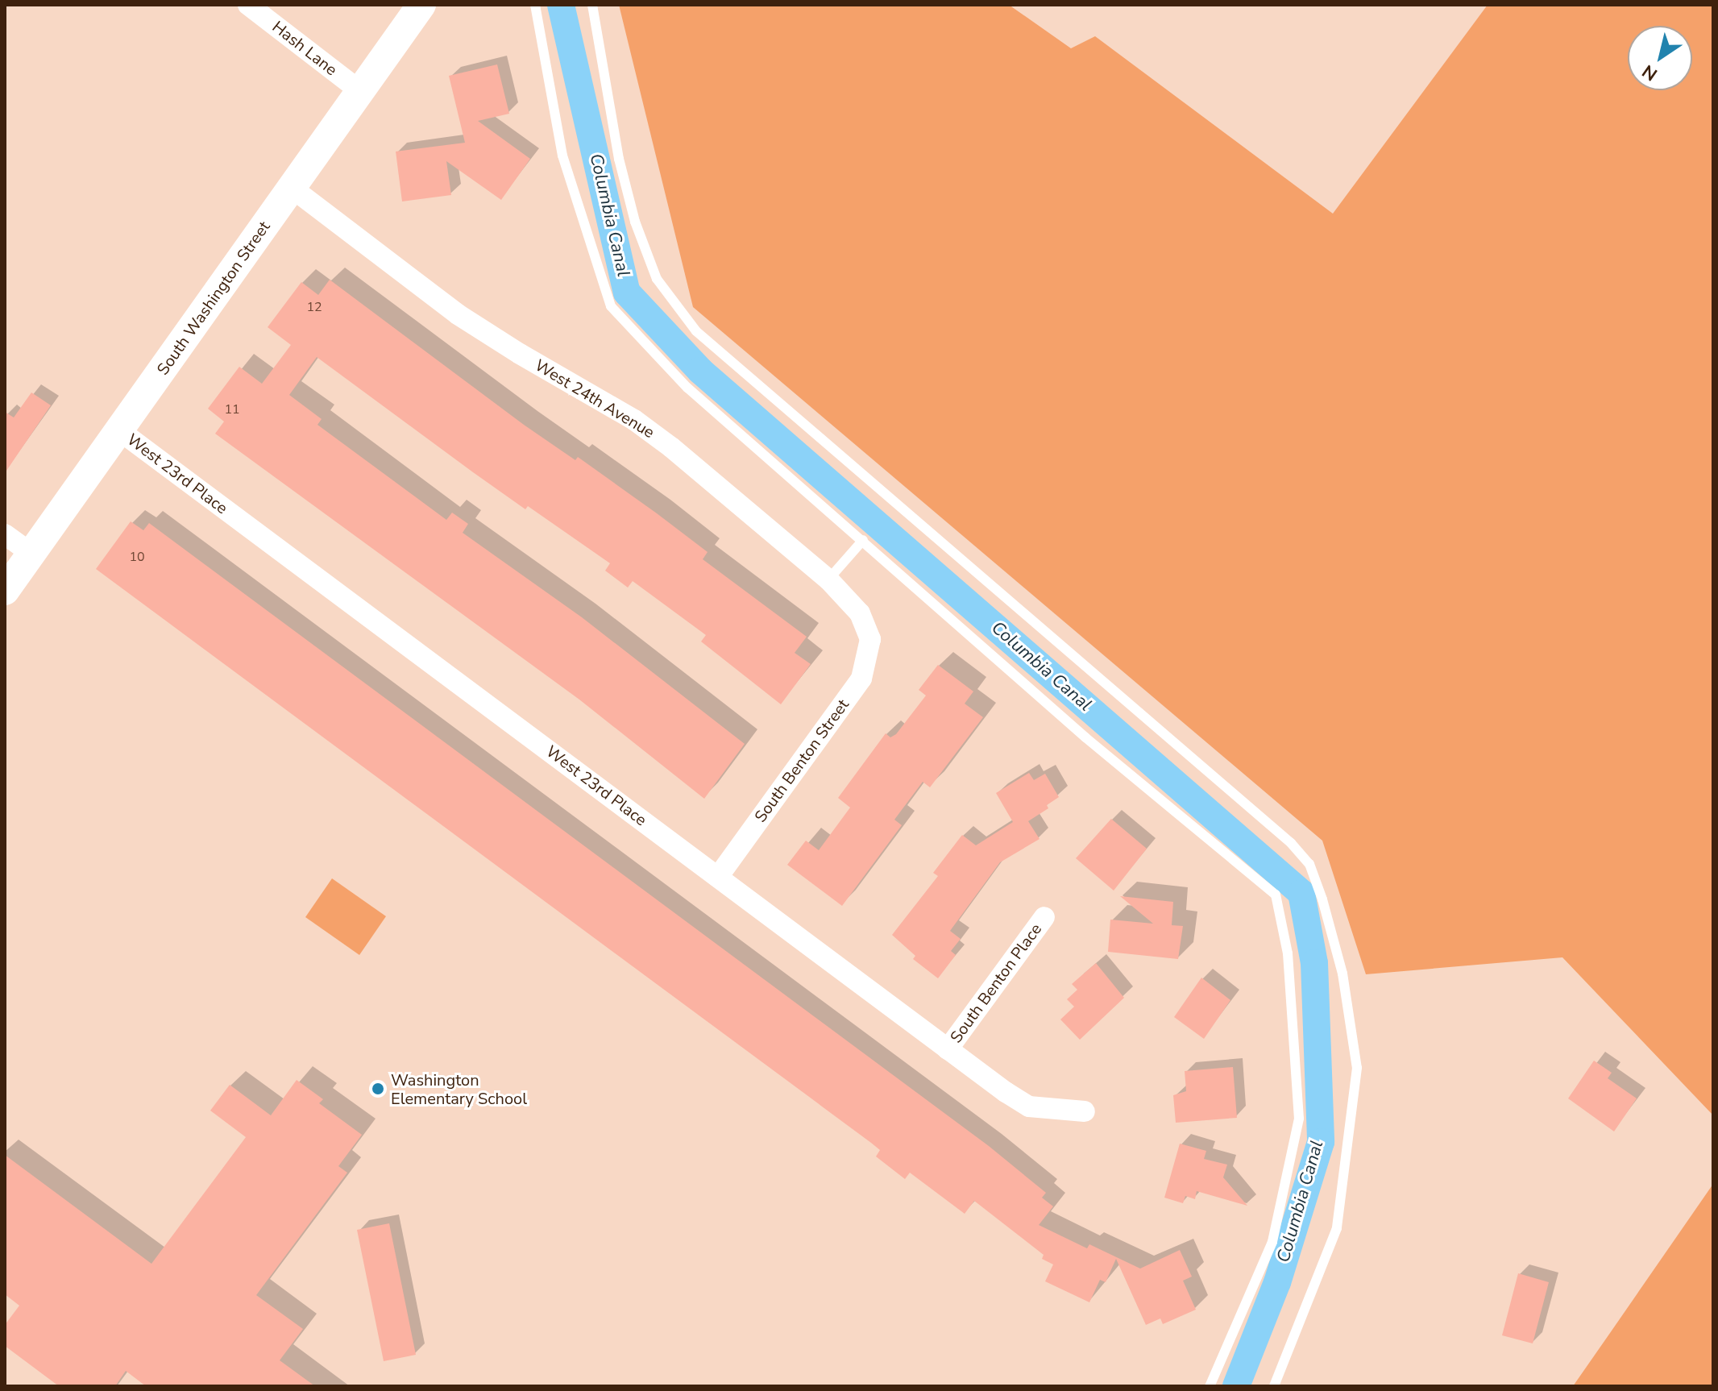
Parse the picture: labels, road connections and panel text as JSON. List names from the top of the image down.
{
  "streets": {
    "main road": ["South Washington Street"],
    "street": [
      "Hash Lane",
      "West 24th Avenue",
      "West 23rd Place",
      "South Benton Street",
      "South Benton Place"
    ]
  },
  "crossings": [
    ["Hash Lane", "South Washington Street"],
    ["South Washington Street", "West 24th Avenue"],
    ["South Washington Street", "West 23rd Place"],
    ["West 24th Avenue", "South Benton Street"],
    ["West 23rd Place", "South Benton Street"],
    ["West 23rd Place", "South Benton Place"]
  ],
  "water": ["Columbia Canal"],
  "places": ["Washington Elementary School"],
  "house_numbers": ["12", "11", "10"],
  "north": "bottom left"
}
